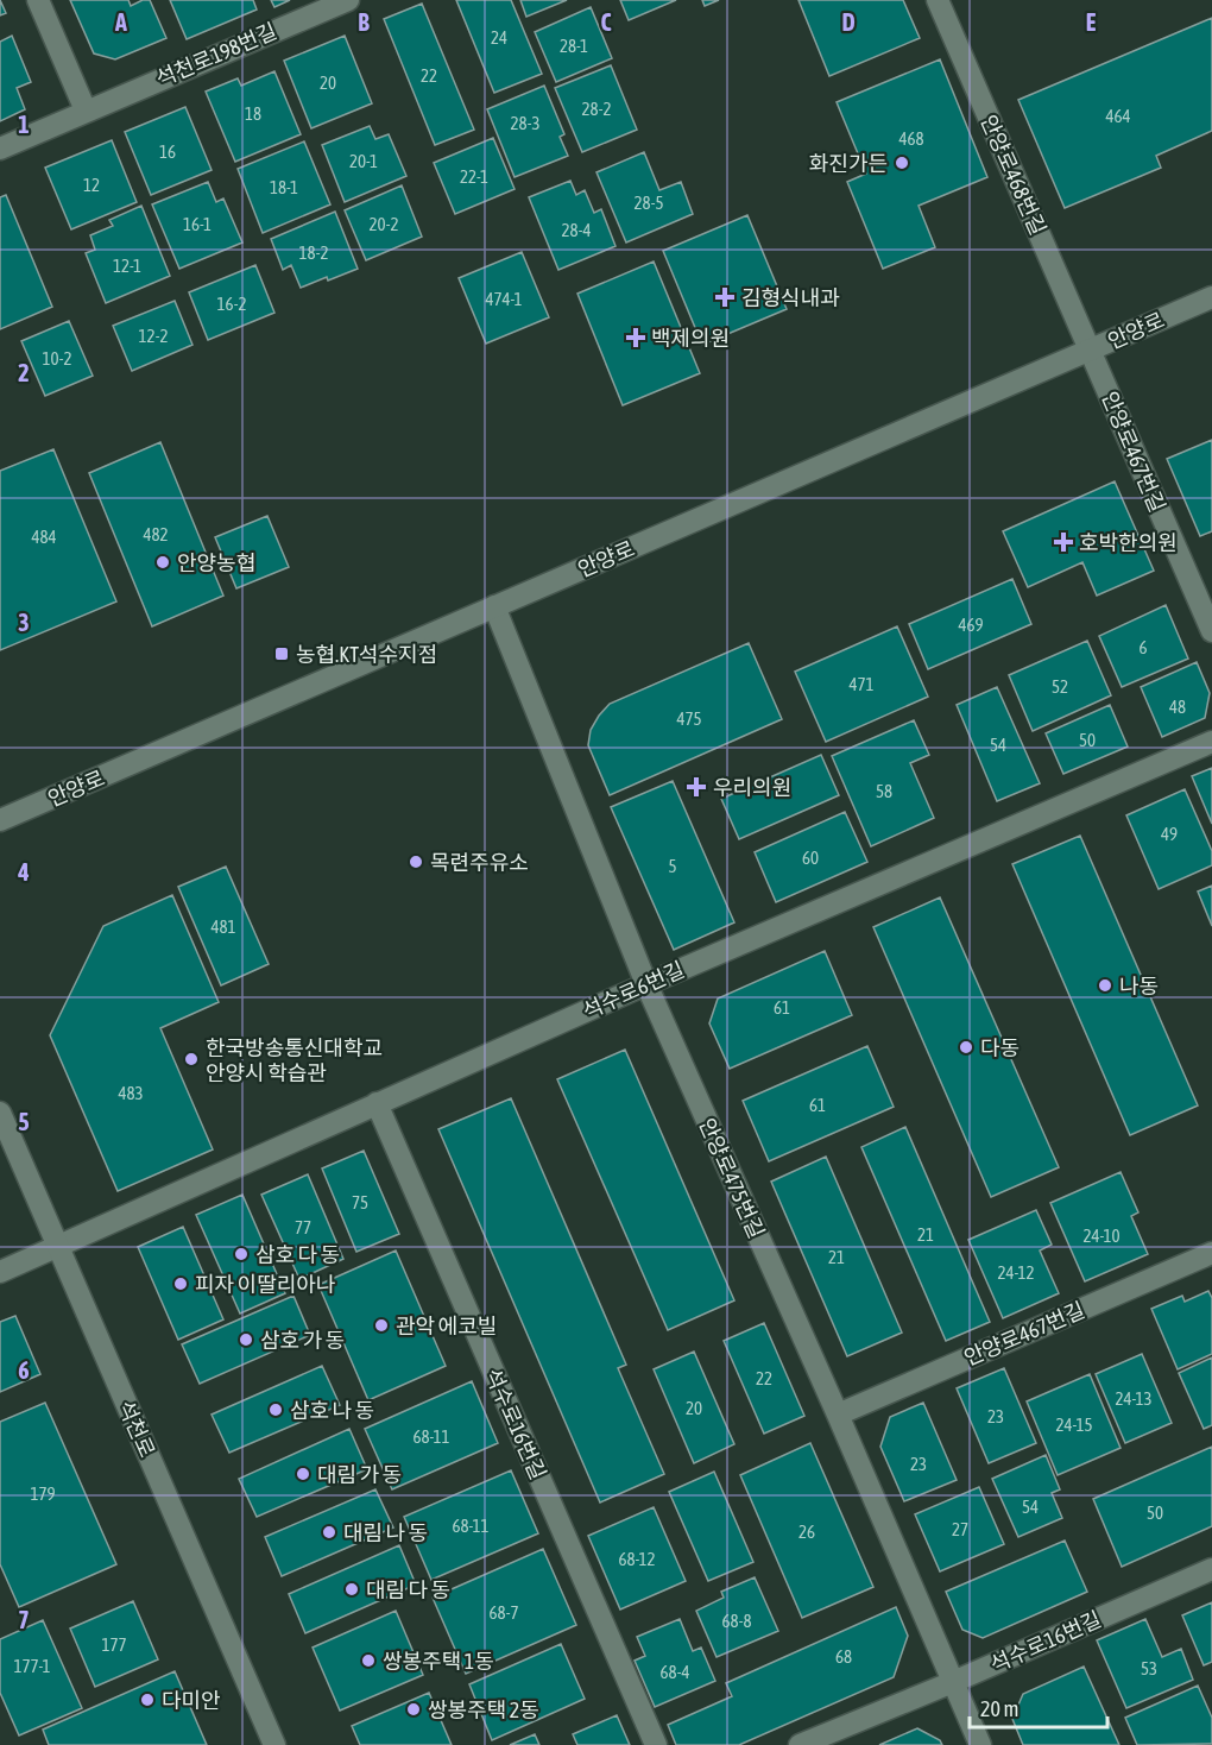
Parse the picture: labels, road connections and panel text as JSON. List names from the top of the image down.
{
  "streets": {
    "street": [
      "석천로198번길",
      "안양로468번길",
      "안양로",
      "안양로467번길",
      "석수로6번길",
      "안양로475번길",
      "석수로16번길",
      "석천로"
    ]
  },
  "crossings": [
    ["안양로468번길", "안양로"],
    ["안양로468번길", "안양로467번길"],
    ["안양로", "안양로467번길"],
    ["안양로", "안양로475번길"],
    ["안양로467번길", "안양로475번길"],
    ["석수로6번길", "안양로475번길"],
    ["석수로6번길", "석수로16번길"],
    ["석수로6번길", "석천로"],
    ["안양로475번길", "석수로16번길"]
  ],
  "places": {
    "other": [
      "화진가든",
      "안양농협",
      "목련주유소",
      "나동",
      "다동",
      "한국방송통신대학교 안양시 학습관",
      "삼호 다 동",
      "피자 이딸리아나",
      "관악 에코빌",
      "삼호 가 동",
      "삼호 나 동",
      "대림 가 동",
      "대림 나 동",
      "대림 다 동",
      "쌍봉주택 1동",
      "다미안",
      "쌍봉주택 2동"
    ],
    "health": [
      "김형식내과",
      "백제의원",
      "호박한의원",
      "우리의원"
    ],
    "transit": ["농협.KT석수지점"]
  },
  "house_numbers": [
    "24",
    "28-1",
    "22",
    "20",
    "28-2",
    "18",
    "464",
    "28-3",
    "468",
    "16",
    "20-1",
    "22-1",
    "12",
    "18-1",
    "28-5",
    "16-1",
    "20-2",
    "28-4",
    "18-2",
    "12-1",
    "474-1",
    "16-2",
    "12-2",
    "10-2",
    "482",
    "484",
    "469",
    "6",
    "471",
    "52",
    "48",
    "475",
    "50",
    "54",
    "58",
    "49",
    "60",
    "5",
    "481",
    "61",
    "483",
    "61",
    "75",
    "77",
    "21",
    "24-10",
    "21",
    "24-12",
    "22",
    "24-13",
    "20",
    "23",
    "24-15",
    "68-11",
    "23",
    "179",
    "54",
    "50",
    "68-11",
    "27",
    "26",
    "68-12",
    "68-7",
    "68-8",
    "177",
    "68",
    "177-1",
    "53",
    "68-4"
  ],
  "scale_bar": "20 m",
  "grid": {
    "columns": [
      "A",
      "B",
      "C",
      "D",
      "E"
    ],
    "rows": [
      "1",
      "2",
      "3",
      "4",
      "5",
      "6",
      "7"
    ]
  }
}
